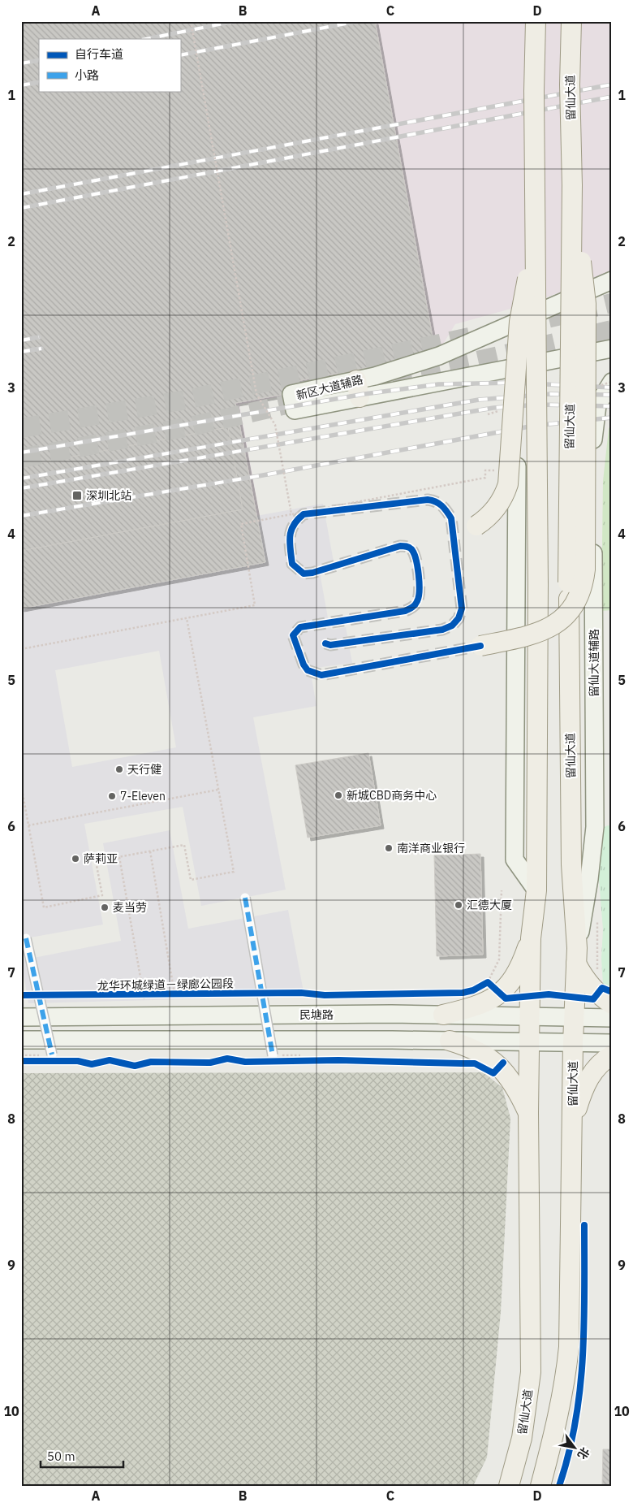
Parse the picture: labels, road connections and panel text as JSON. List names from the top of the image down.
{
  "streets": {
    "main road": [
      "留仙大道",
      "新区大道辅路",
      "留仙大道辅路",
      "民塘路"
    ],
    "cycle path": ["龙华环城绿道－绿廊公园段"]
  },
  "crossings": [
    ["留仙大道", "留仙大道辅路"],
    ["留仙大道", "民塘路"]
  ],
  "places": {
    "transit": ["深圳北站"],
    "other": [
      "天行健",
      "新城CBD商务中心",
      "7-Eleven",
      "南洋商业银行",
      "萨莉亚",
      "汇德大厦",
      "麦当劳"
    ]
  },
  "legend": ["自行车道", "小路"],
  "scale_bar": "50 m",
  "north": "bottom right",
  "grid": {
    "columns": [
      "A",
      "B",
      "C",
      "D"
    ],
    "rows": [
      "1",
      "2",
      "3",
      "4",
      "5",
      "6",
      "7",
      "8",
      "9",
      "10"
    ]
  }
}
